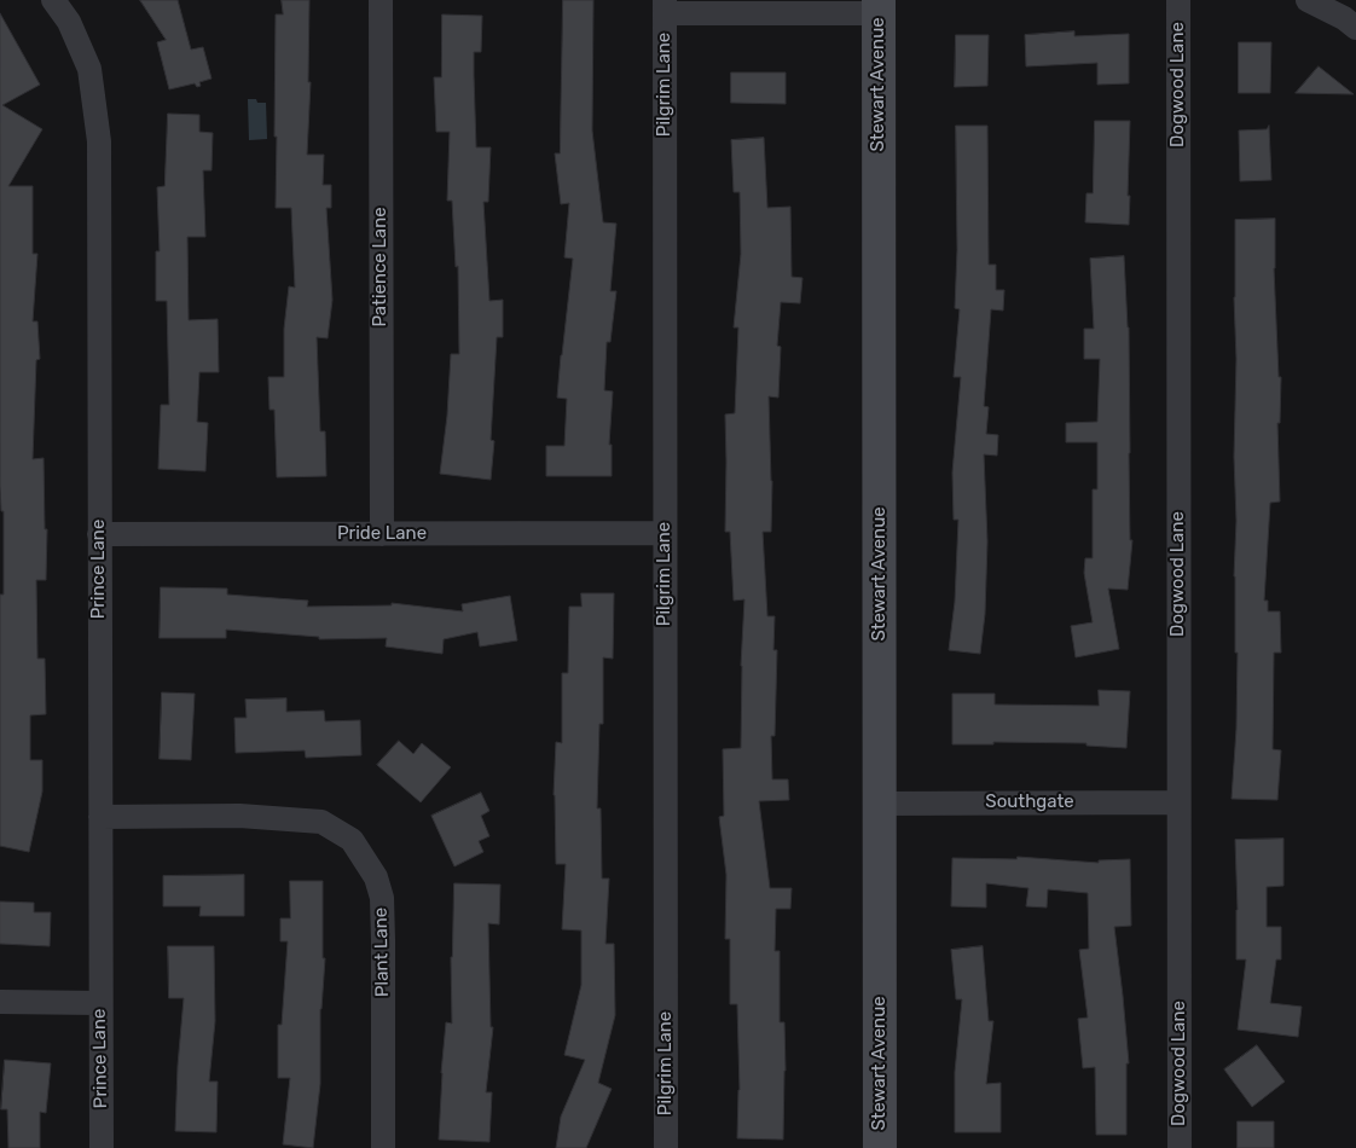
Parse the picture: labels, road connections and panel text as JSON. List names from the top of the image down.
{
  "streets": {
    "street": [
      "Pilgrim Lane",
      "Stewart Avenue",
      "Dogwood Lane",
      "Patience Lane",
      "Pride Lane",
      "Prince Lane",
      "Southgate",
      "Plant Lane"
    ]
  },
  "crossings": [
    ["Pilgrim Lane", "Pride Lane"],
    ["Stewart Avenue", "Southgate"],
    ["Dogwood Lane", "Southgate"],
    ["Patience Lane", "Pride Lane"],
    ["Pride Lane", "Prince Lane"],
    ["Prince Lane", "Plant Lane"]
  ]
}
